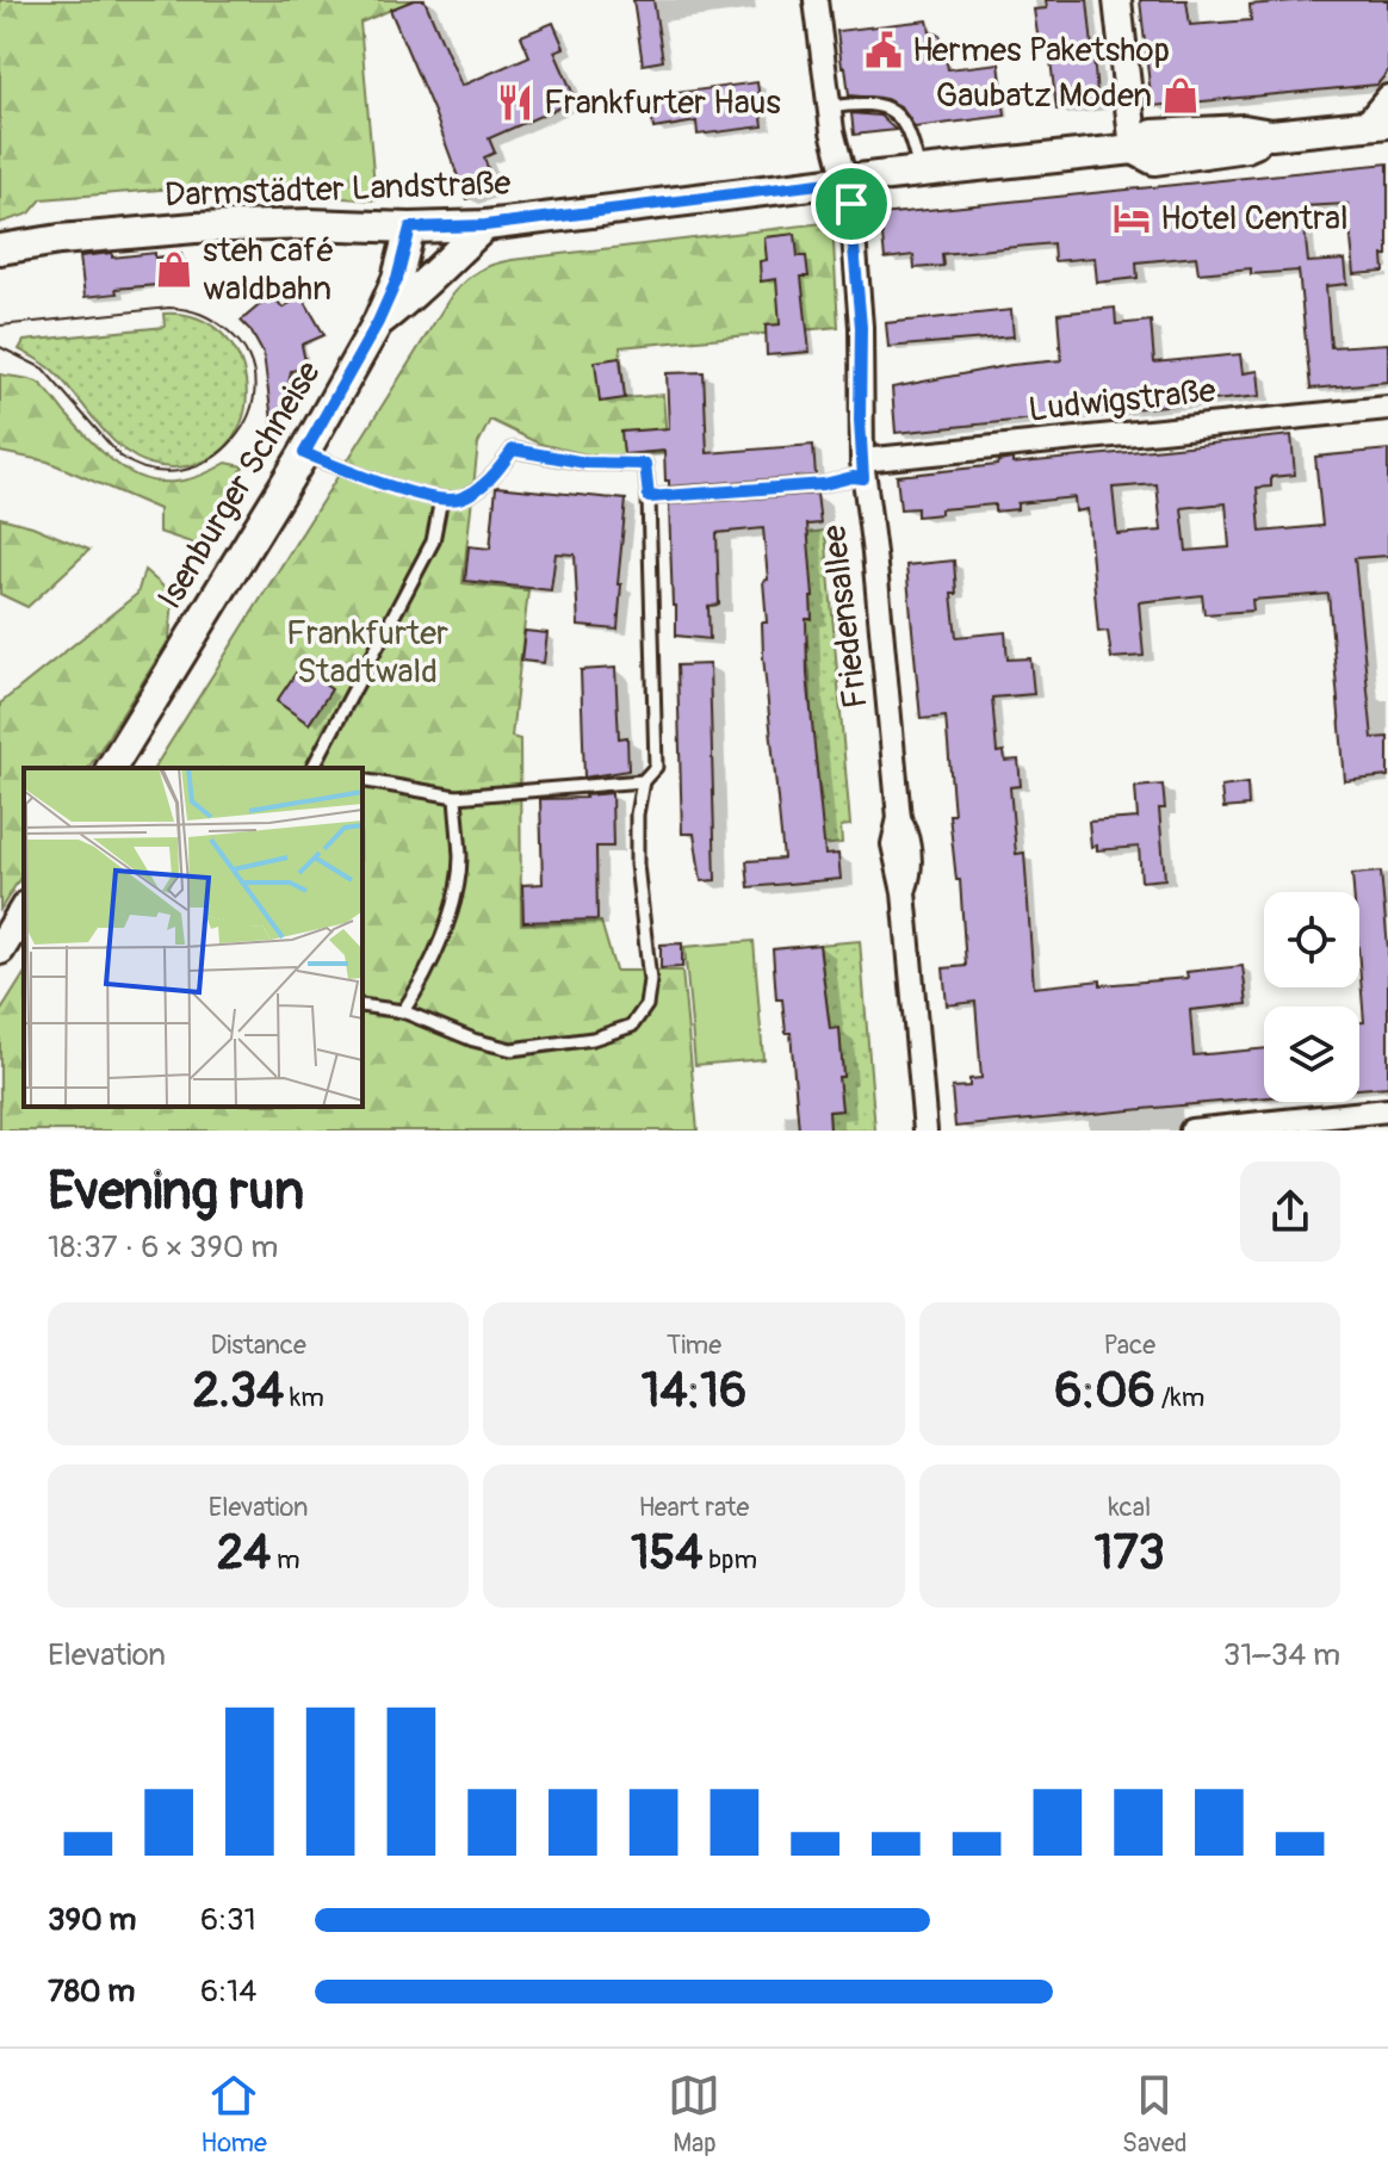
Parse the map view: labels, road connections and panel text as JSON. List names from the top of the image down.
{
  "streets": {
    "main road": ["Darmstädter Landstraße", "Isenburger Schneise"],
    "street": ["Ludwigstraße", "Friedensallee"]
  },
  "crossings": [
    ["Darmstädter Landstraße", "Isenburger Schneise"],
    ["Darmstädter Landstraße", "Friedensallee"],
    ["Ludwigstraße", "Friedensallee"]
  ],
  "parks": ["Frankfurter Stadtwald"],
  "places": {
    "public building": ["Hermes Paketshop"],
    "shop": ["Gaubatz Moden", "steh café waldbahn"],
    "restaurant": ["Frankfurter Haus"],
    "hotel": ["Hotel Central"]
  },
  "page": {
    "heading": ["Evening run", "18:37 · 6 × 390 m"],
    "stats": [
      ["Distance", "2.34 km"],
      ["Time", "14:16"],
      ["Pace", "6:06 /km"],
      ["Elevation", "24 m"],
      ["Heart rate", "154 bpm"],
      ["kcal", "173"]
    ],
    "chart": ["Elevation", "31–34 m"],
    "list": [
      {
        "name": "390 m",
        "note": "6:31"
      },
      {
        "name": "780 m",
        "note": "6:14"
      }
    ],
    "tabs": ["Home", "Map", "Saved"]
  }
}
